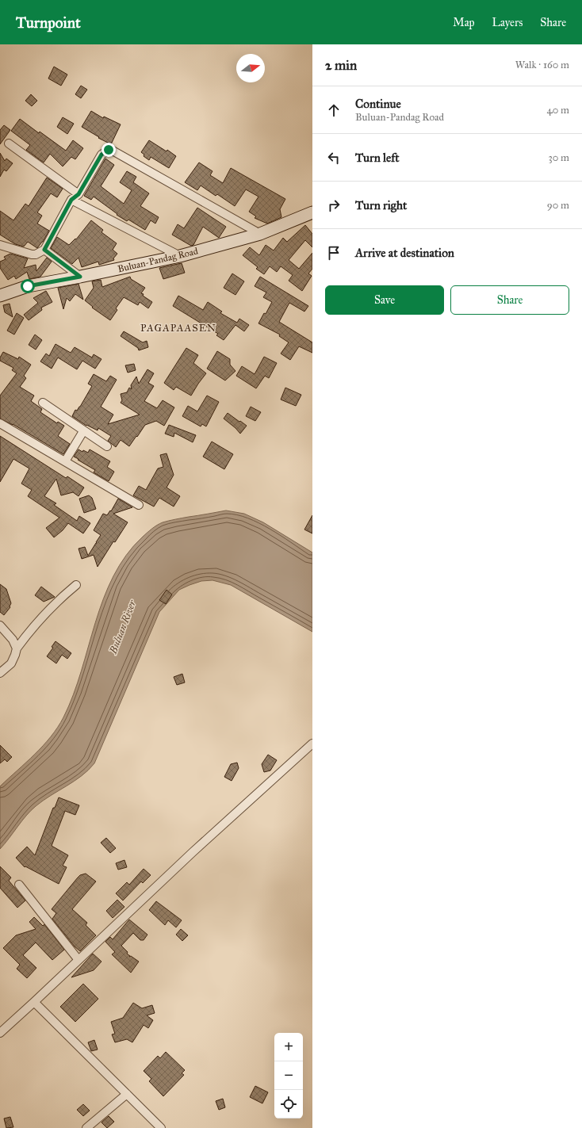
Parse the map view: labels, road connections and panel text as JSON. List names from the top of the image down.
{
  "streets": {
    "main road": ["Buluan-Pandag Road"]
  },
  "districts": ["PAGAPAASEN"],
  "water": ["Buluan River"],
  "north": "right",
  "page": {
    "header": "Turnpoint",
    "nav": ["Map", "Layers", "Share"],
    "heading": ["2 min", "Walk · 160 m"],
    "list": [
      ["Continue", "Buluan-Pandag Road", "40 m"],
      ["Turn left", "30 m"],
      ["Turn right", "90 m"],
      "Arrive at destination"
    ],
    "buttons": ["Save", "Share"],
    "map_buttons": ["+", "−"]
  }
}
